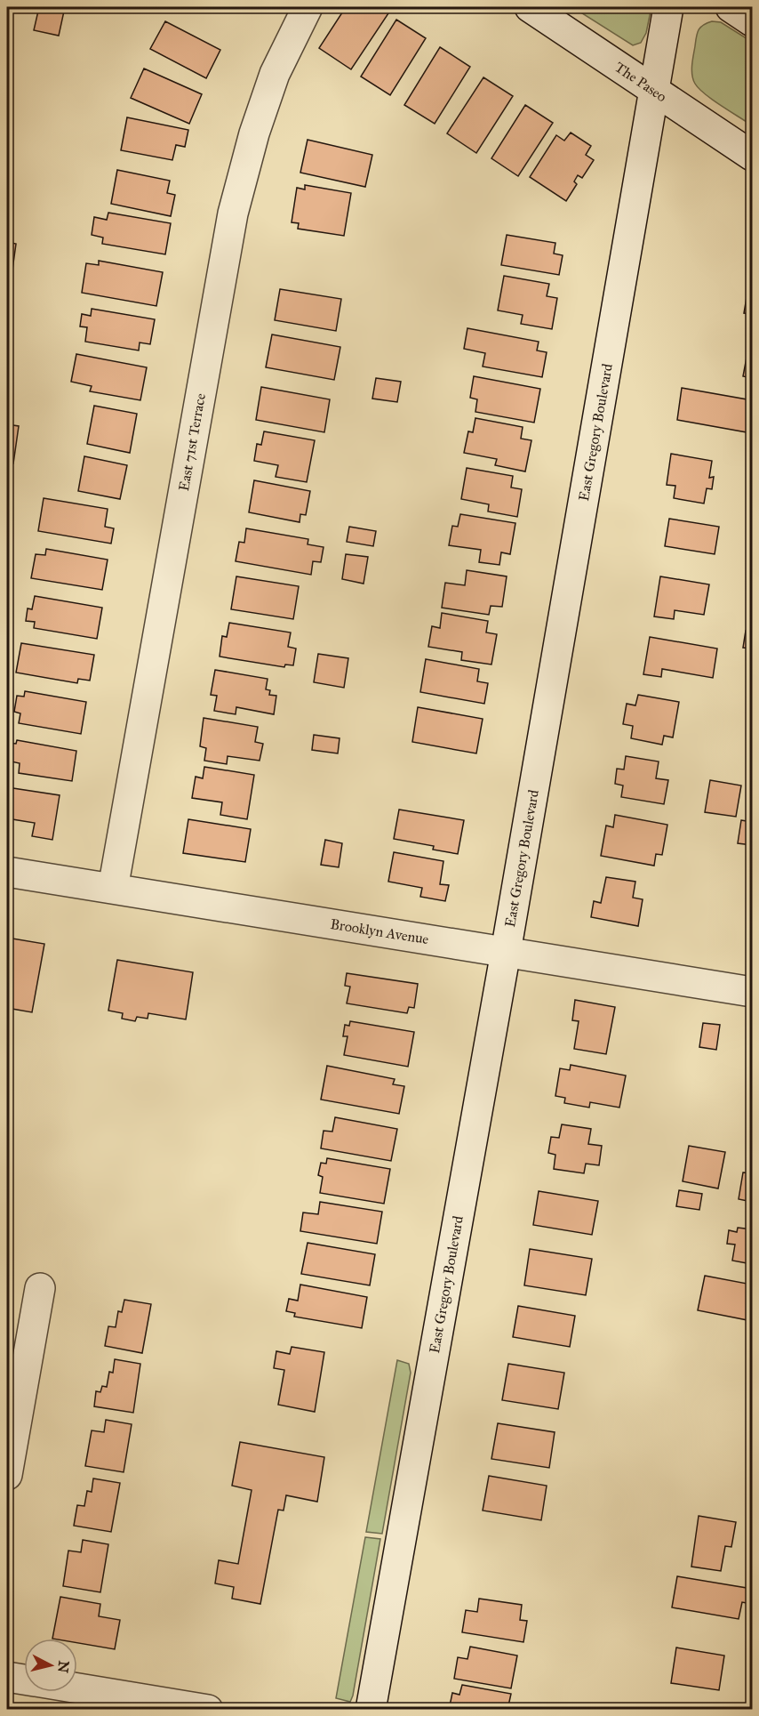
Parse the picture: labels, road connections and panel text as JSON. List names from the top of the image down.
{
  "streets": {
    "street": [
      "The Paseo",
      "East Gregory Boulevard",
      "East 71st Terrace",
      "Brooklyn Avenue"
    ]
  },
  "crossings": [
    ["The Paseo", "East Gregory Boulevard"],
    ["East Gregory Boulevard", "Brooklyn Avenue"],
    ["East 71st Terrace", "Brooklyn Avenue"]
  ],
  "north": "right"
}
